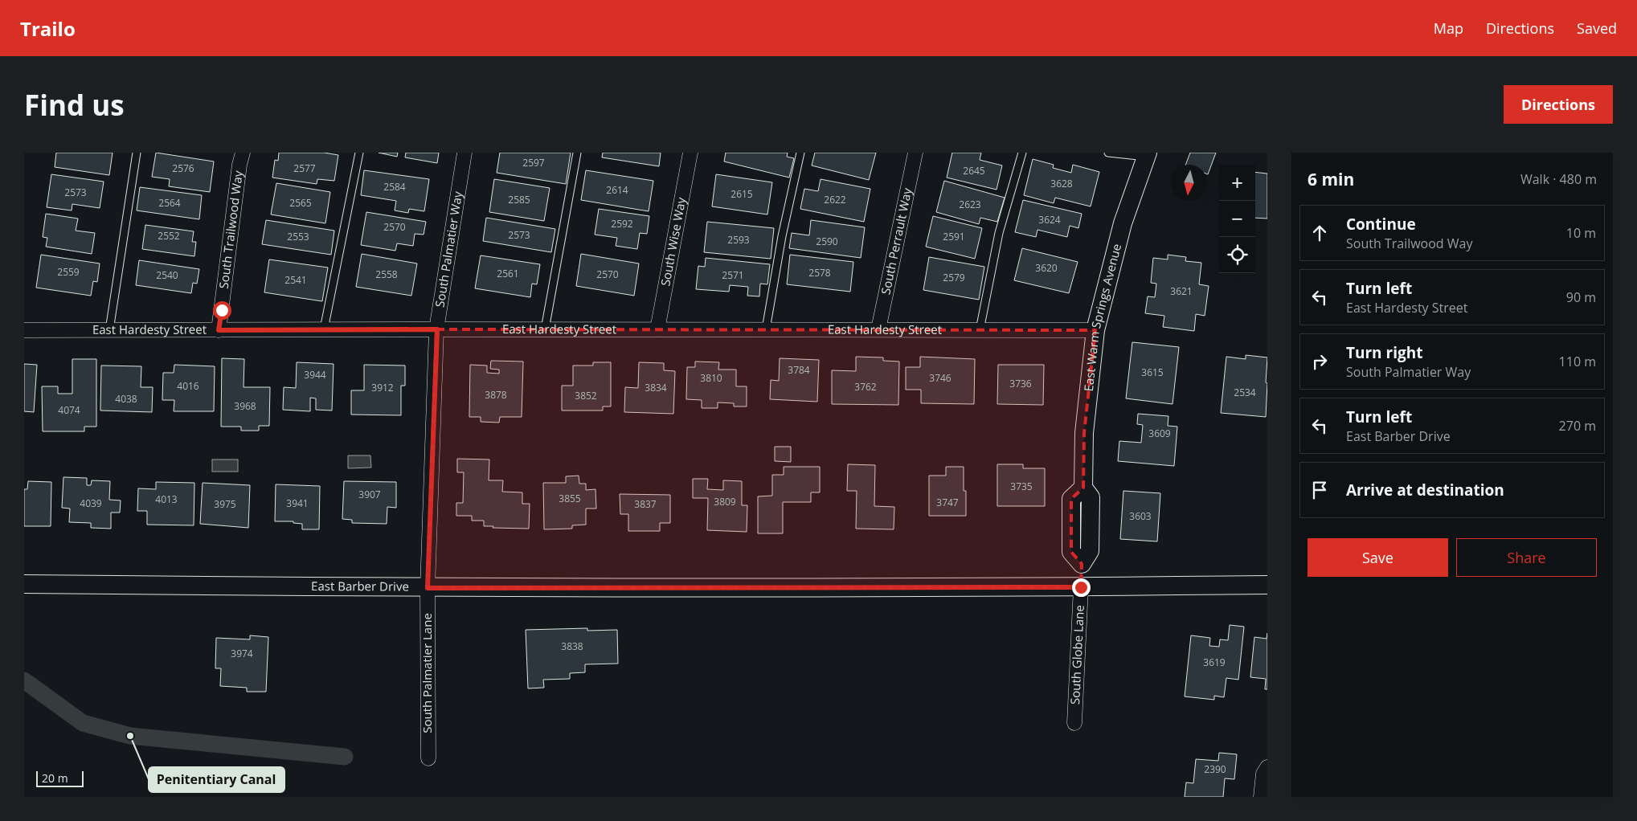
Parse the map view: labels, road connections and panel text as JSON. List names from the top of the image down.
{
  "streets": {
    "street": [
      "South Trailwood Way",
      "South Wise Way",
      "South Perrault Way",
      "South Palmatier Way",
      "East Warm Springs Avenue",
      "East Hardesty Street",
      "East Barber Drive",
      "South Globe Lane",
      "South Palmatier Lane"
    ]
  },
  "crossings": [
    ["South Trailwood Way", "East Hardesty Street"],
    ["South Wise Way", "East Hardesty Street"],
    ["South Perrault Way", "East Hardesty Street"],
    ["South Palmatier Way", "East Hardesty Street"],
    ["South Palmatier Way", "East Barber Drive"],
    ["South Palmatier Way", "South Palmatier Lane"],
    ["East Warm Springs Avenue", "East Hardesty Street"],
    ["East Warm Springs Avenue", "East Barber Drive"],
    ["East Warm Springs Avenue", "South Globe Lane"],
    ["East Barber Drive", "South Globe Lane"],
    ["East Barber Drive", "South Palmatier Lane"]
  ],
  "places": ["Penitentiary Canal"],
  "house_numbers": [
    "2597",
    "2576",
    "2577",
    "2645",
    "3628",
    "2584",
    "2614",
    "2573",
    "2615",
    "2585",
    "2622",
    "2564",
    "2565",
    "2623",
    "3624",
    "2592",
    "2570",
    "2573",
    "2552",
    "2553",
    "2591",
    "2593",
    "2590",
    "3620",
    "2559",
    "2578",
    "2561",
    "2558",
    "2570",
    "2540",
    "2571",
    "2579",
    "2541",
    "3621",
    "3784",
    "3615",
    "3944",
    "3810",
    "3746",
    "3736",
    "4016",
    "3762",
    "3912",
    "3834",
    "2534",
    "3878",
    "3852",
    "4038",
    "3968",
    "4074",
    "3609",
    "3735",
    "3907",
    "3855",
    "4013",
    "3809",
    "3747",
    "4039",
    "3941",
    "3975",
    "3837",
    "3603",
    "3838",
    "3974",
    "3619",
    "2390"
  ],
  "scale_bar": "20 m",
  "north": "bottom",
  "page": {
    "header": "Trailo",
    "nav": ["Map", "Directions", "Saved"],
    "buttons": [
      "Directions",
      ["Save", "Share"]
    ],
    "title": "Find us",
    "heading": ["6 min", "Walk · 480 m"],
    "map_buttons": ["+", "−"],
    "list": [
      ["Continue", "South Trailwood Way", "10 m"],
      ["Turn left", "East Hardesty Street", "90 m"],
      ["Turn right", "South Palmatier Way", "110 m"],
      ["Turn left", "East Barber Drive", "270 m"],
      "Arrive at destination"
    ],
    "scale": "20 m"
  }
}
